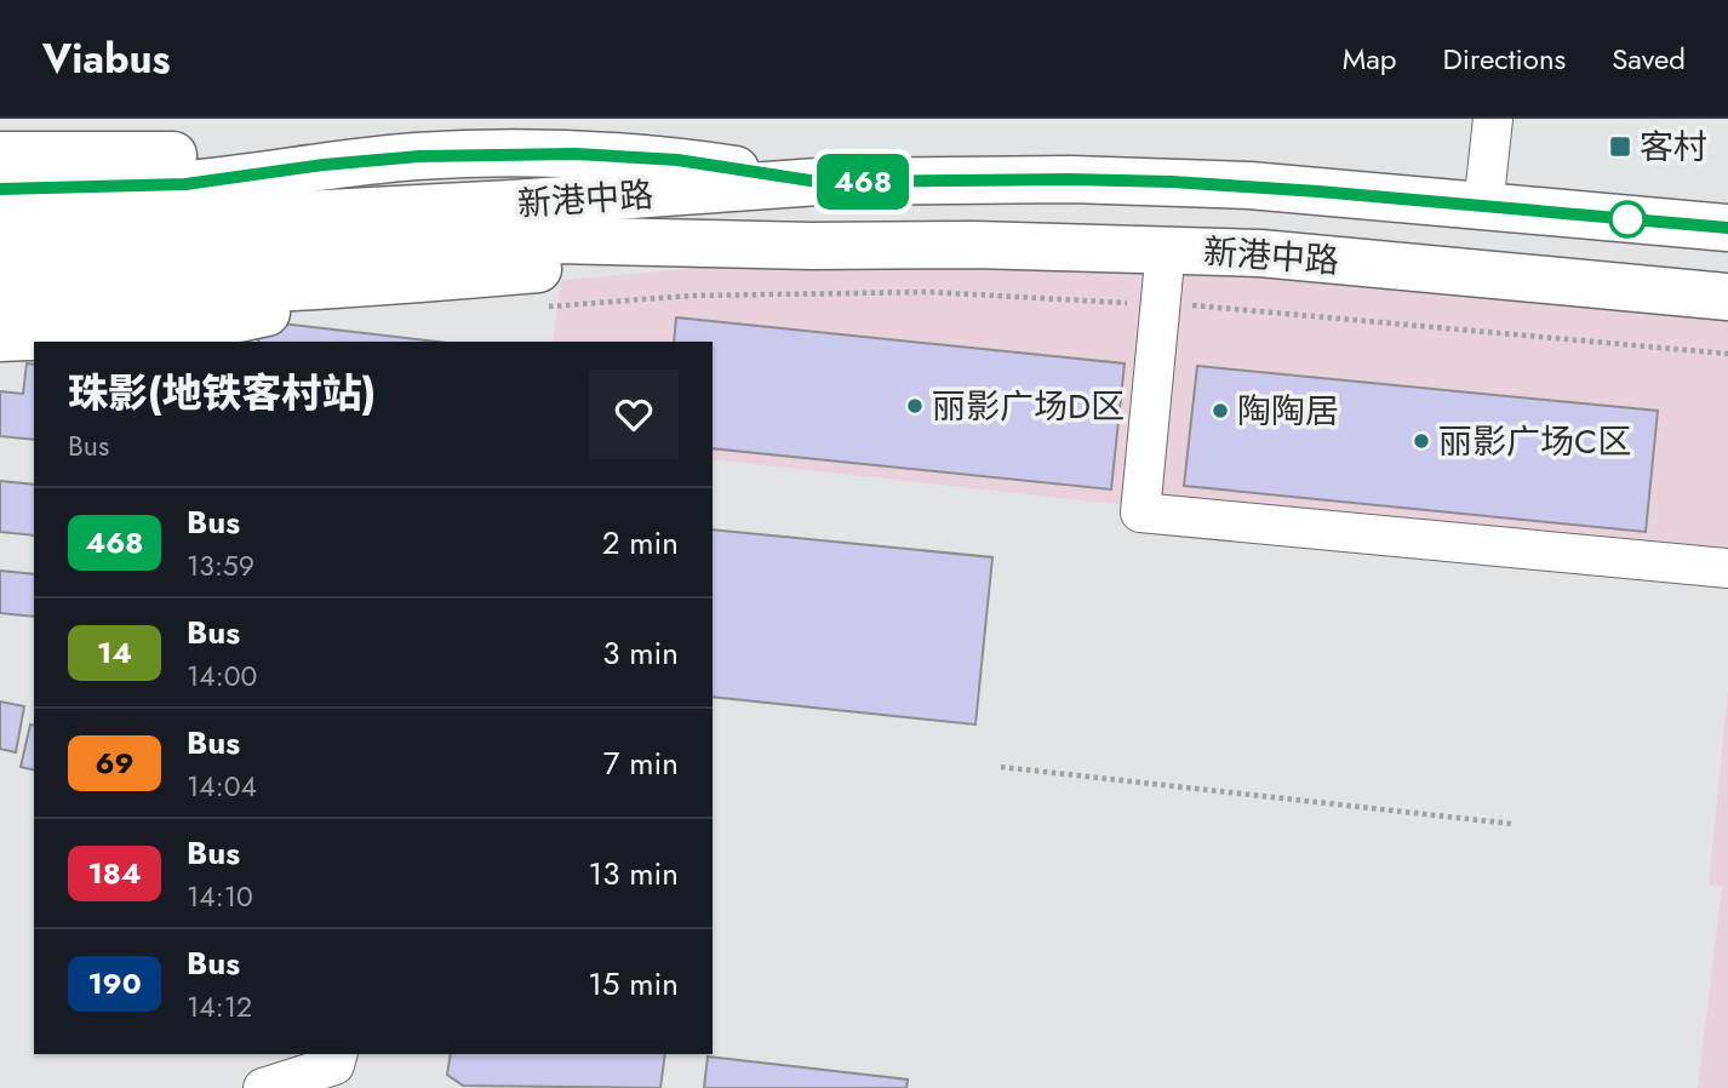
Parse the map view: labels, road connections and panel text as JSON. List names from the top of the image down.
{
  "streets": {
    "main road": ["新港中路"]
  },
  "places": {
    "transit": ["客村"],
    "other": ["丽影广场D区", "陶陶居", "丽影广场C区"]
  },
  "lines": ["bus line 468"],
  "page": {
    "header": "Viabus",
    "nav": ["Map", "Directions", "Saved"],
    "on_map": "468",
    "heading": ["珠影(地铁客村站)", "Bus"],
    "list": [
      {
        "mark": "468",
        "name": "Bus",
        "note": "13:59",
        "value": "2 min"
      },
      {
        "mark": "14",
        "name": "Bus",
        "note": "14:00",
        "value": "3 min"
      },
      {
        "mark": "69",
        "name": "Bus",
        "note": "14:04",
        "value": "7 min"
      },
      {
        "mark": "184",
        "name": "Bus",
        "note": "14:10",
        "value": "13 min"
      },
      {
        "mark": "190",
        "name": "Bus",
        "note": "14:12",
        "value": "15 min"
      }
    ]
  }
}
